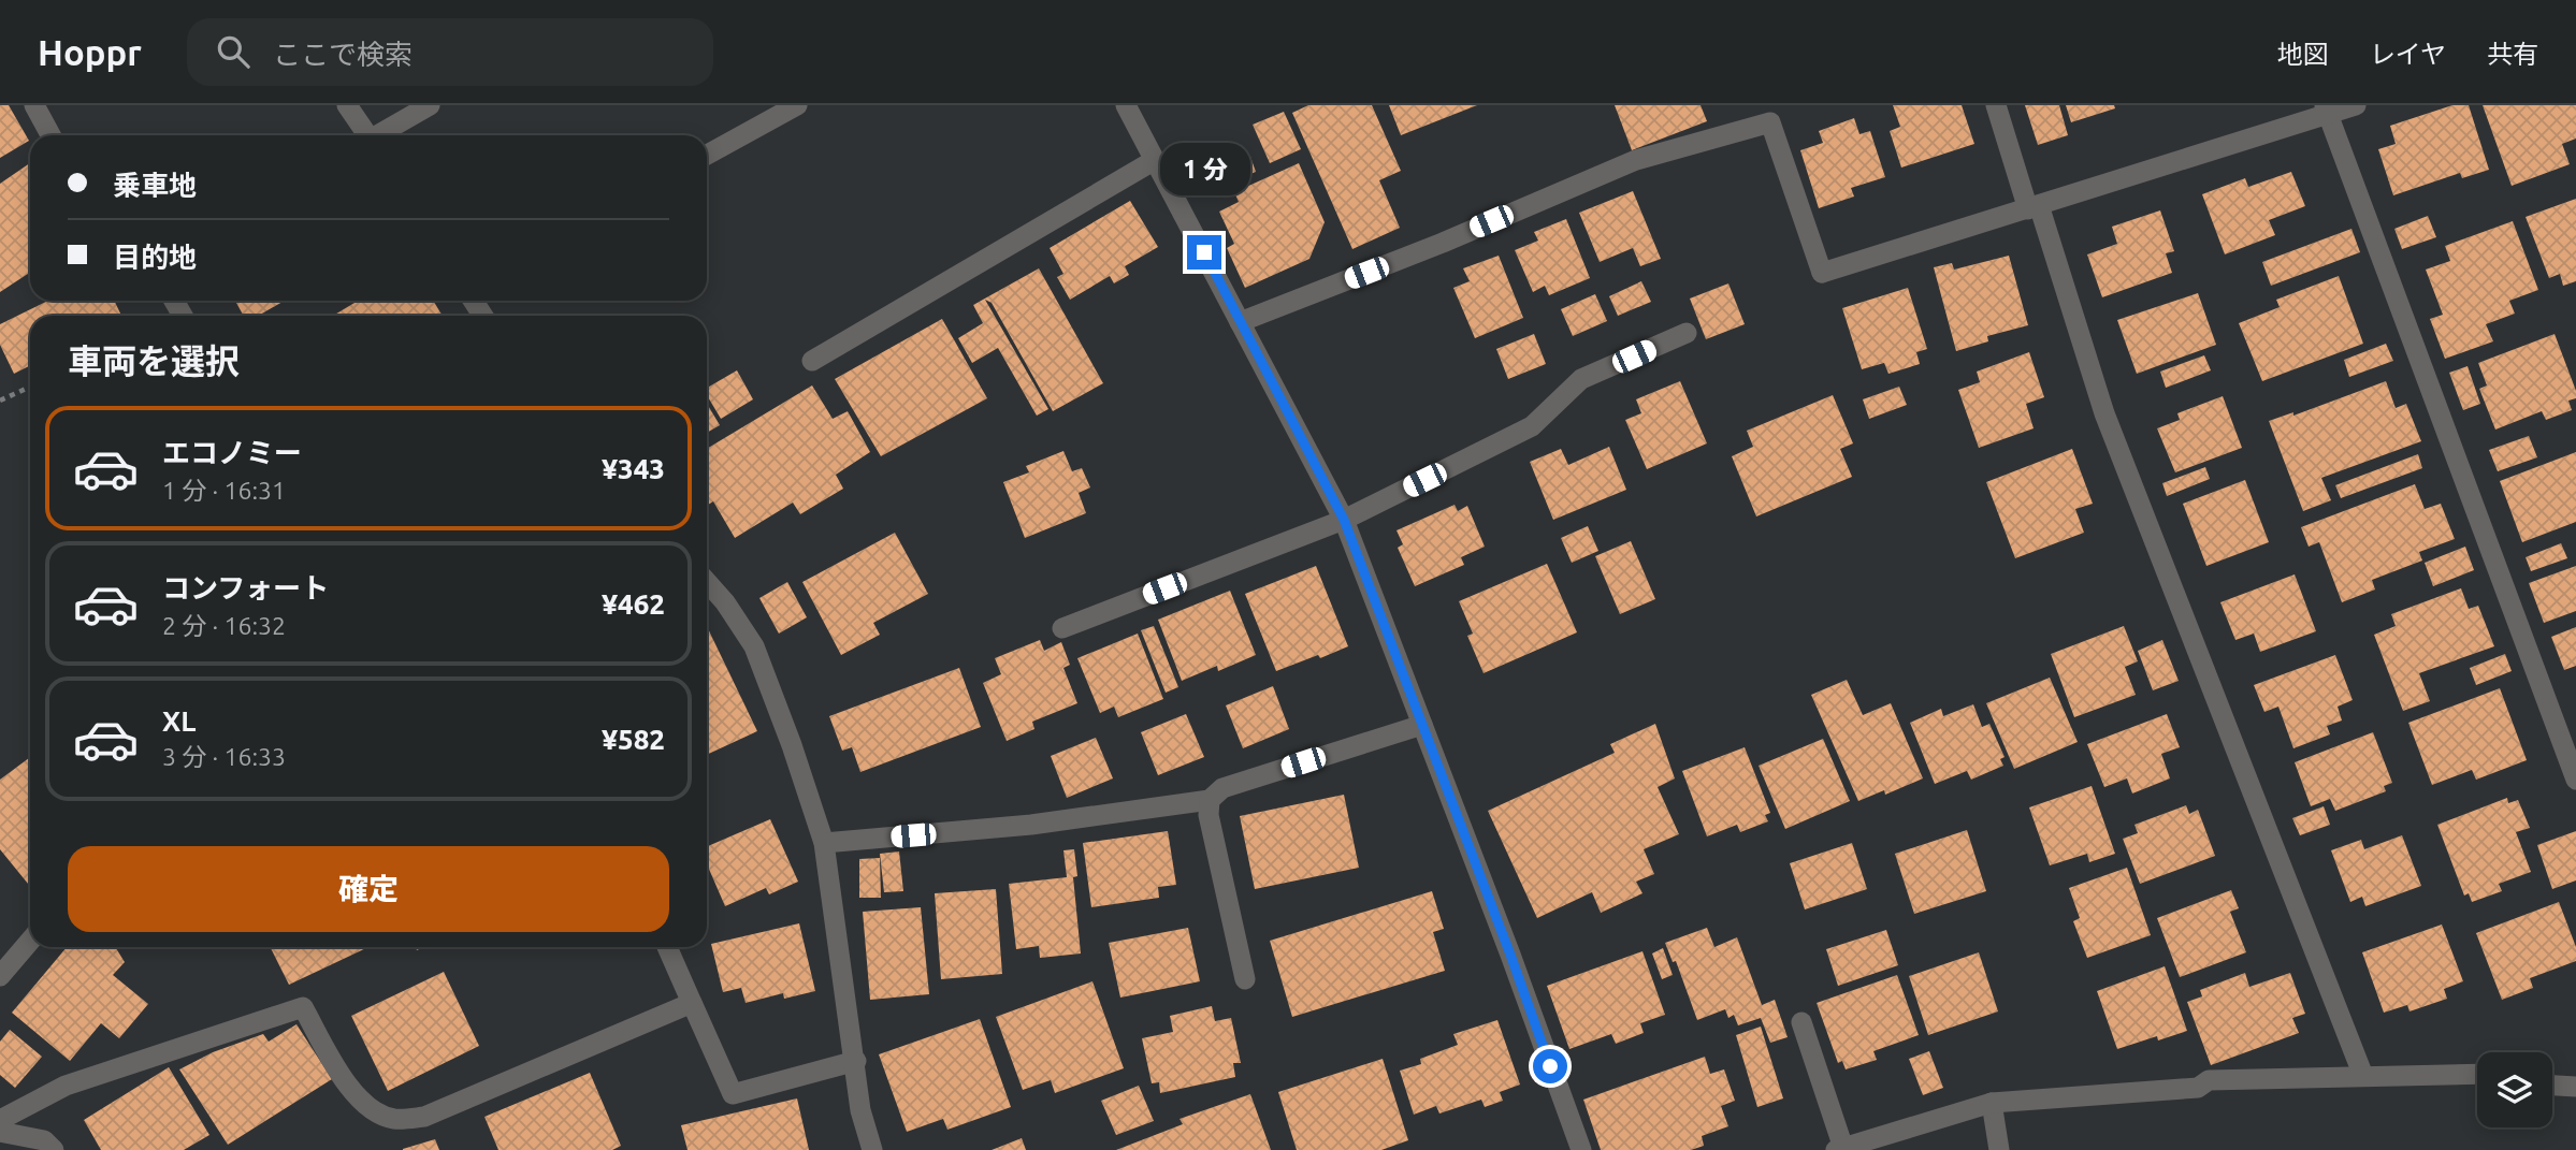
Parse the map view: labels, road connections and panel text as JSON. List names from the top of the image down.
{
  "page": {
    "header": "Hoppr",
    "search": "ここで検索",
    "nav": ["地図", "レイヤ", "共有"],
    "banner": ["乗車地", "目的地"],
    "bubble": "1 分",
    "heading": "車両を選択",
    "list": [
      {
        "name": "エコノミー",
        "note": "1 分 · 16:31",
        "value": "¥343"
      },
      {
        "name": "コンフォート",
        "note": "2 分 · 16:32",
        "value": "¥462"
      },
      {
        "name": "XL",
        "note": "3 分 · 16:33",
        "value": "¥582"
      }
    ],
    "buttons": "確定"
  }
}
